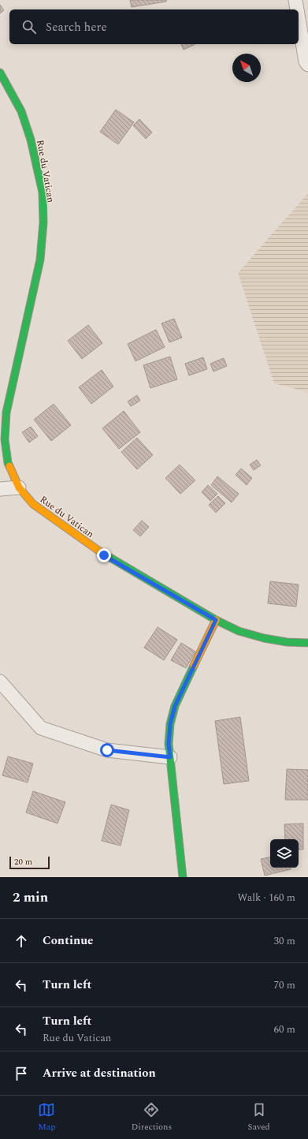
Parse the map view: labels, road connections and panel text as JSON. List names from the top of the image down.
{
  "streets": {
    "street": ["Rue du Vatican"]
  },
  "scale_bar": "20 m",
  "north": "top left",
  "page": {
    "search": "Search here",
    "scale": "20 m",
    "heading": ["2 min", "Walk · 160 m"],
    "list": [
      ["Continue", "30 m"],
      ["Turn left", "70 m"],
      ["Turn left", "Rue du Vatican", "60 m"],
      "Arrive at destination"
    ],
    "nav": ["Map", "Directions", "Saved"]
  }
}
